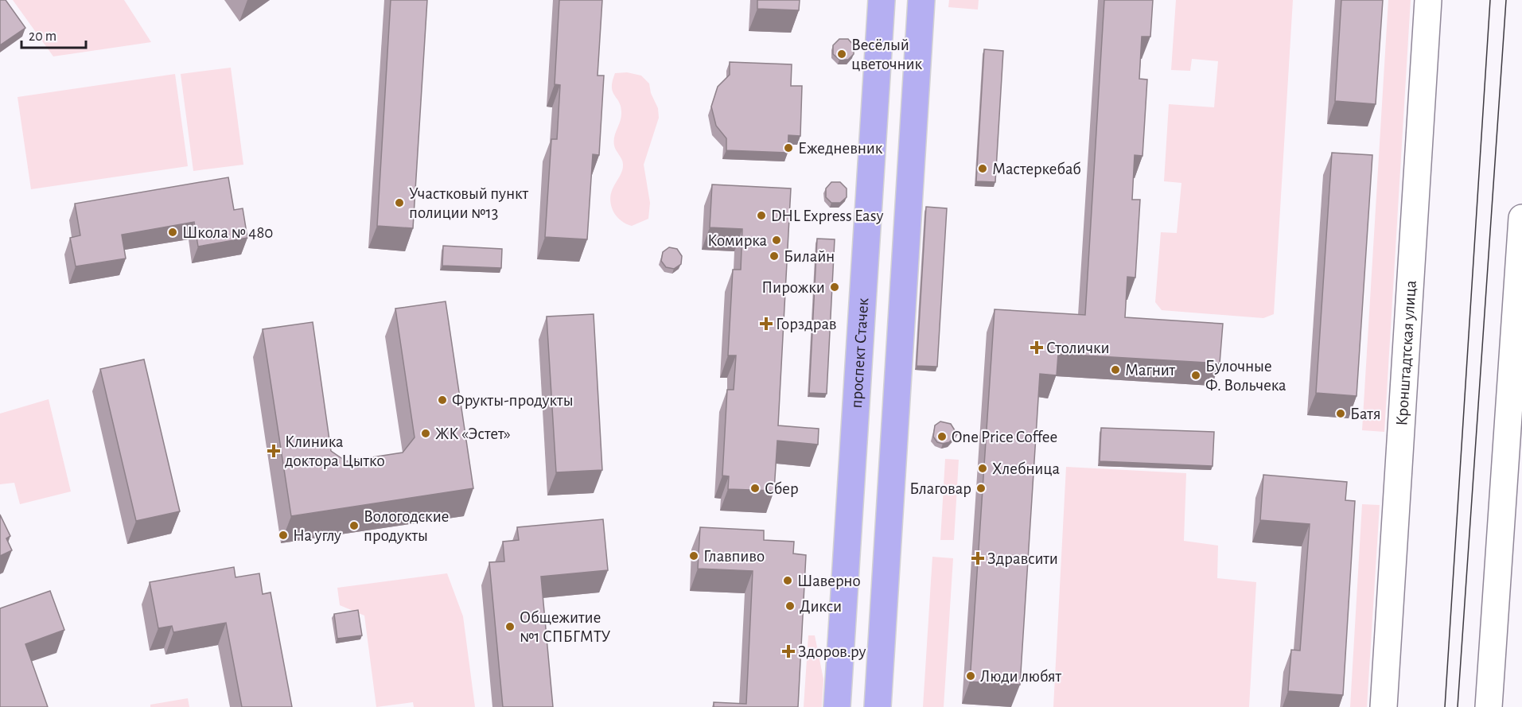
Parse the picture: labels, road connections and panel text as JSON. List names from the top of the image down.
{
  "streets": {
    "main road": ["проспект Стачек"],
    "street": ["Кронштадтская улица"]
  },
  "places": {
    "other": [
      "Весёлый цветочник",
      "Ежедневник",
      "Мастеркебаб",
      "Участковый пункт полиции №13",
      "DHL Express Easy",
      "Школа № 480",
      "Комирка",
      "Билайн",
      "Пирожки",
      "Магнит",
      "Булочные Ф. Вольчека",
      "Фрукты-продукты",
      "Батя",
      "ЖК «Эстет»",
      "One Price Coffee",
      "Хлебница",
      "Сбер",
      "Благовар",
      "Вологодские продукты",
      "На углу",
      "Главпиво",
      "Шаверно",
      "Дикси",
      "Общежитие №1 СПБГМТУ",
      "Люди любят"
    ],
    "health": [
      "Горздрав",
      "Столички",
      "Клиника доктора Цытко",
      "Здравсити",
      "Здоров.ру"
    ]
  },
  "scale_bar": "20 m"
}
